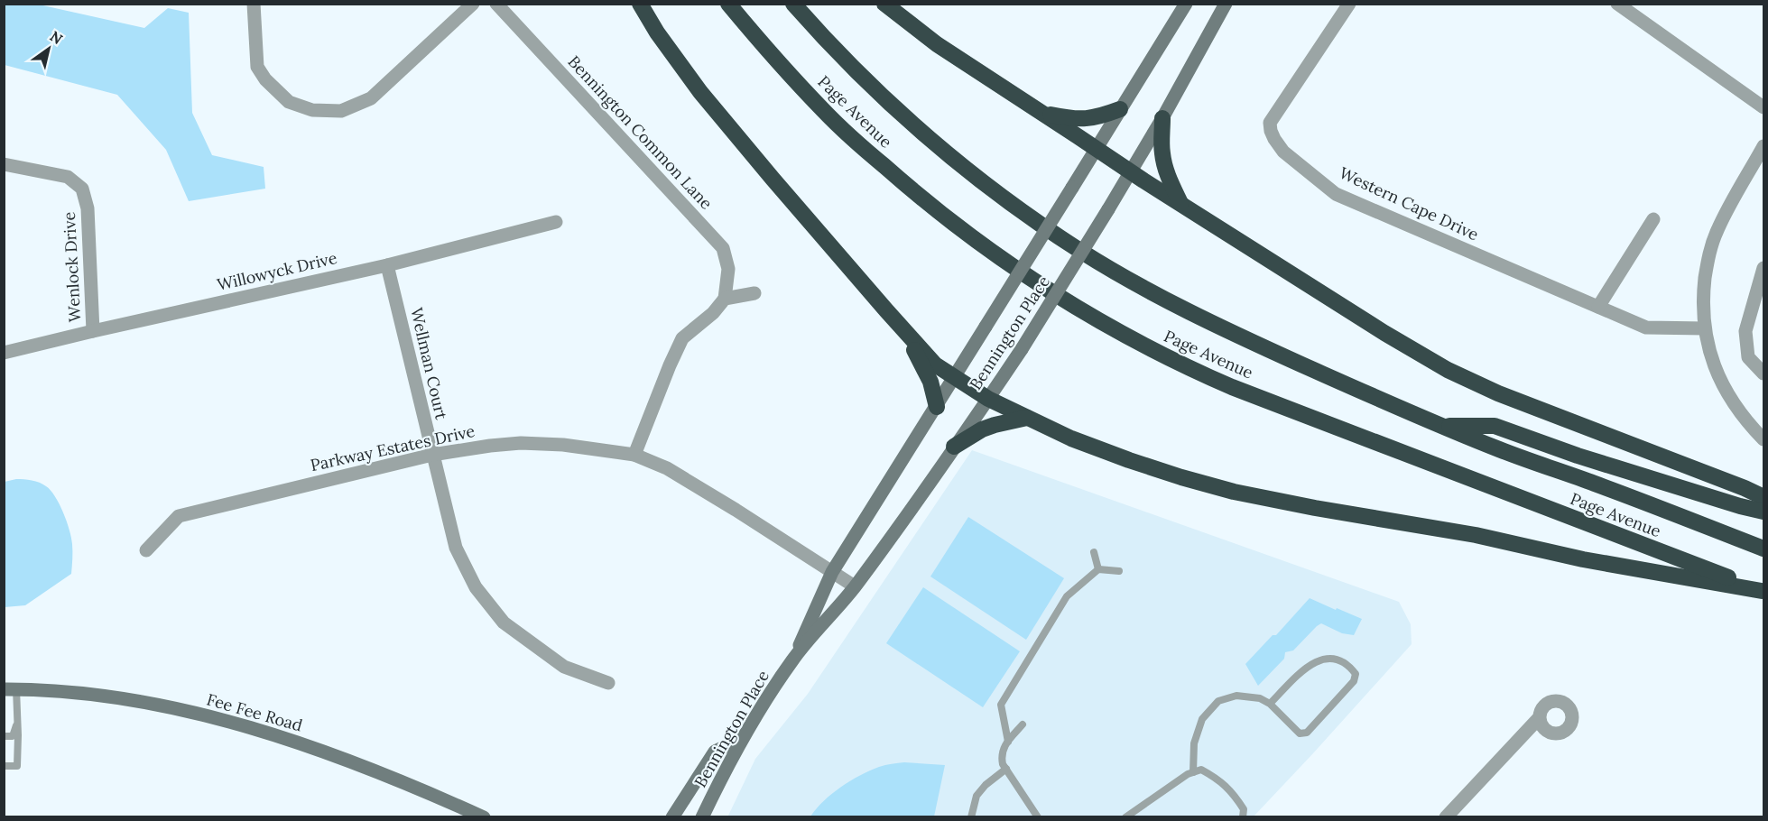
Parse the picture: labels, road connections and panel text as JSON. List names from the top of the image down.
{
  "streets": {
    "highway": ["Page Avenue"],
    "main road": ["Bennington Place", "Fee Fee Road"],
    "street": [
      "Bennington Common Lane",
      "Western Cape Drive",
      "Wenlock Drive",
      "Willowyck Drive",
      "Wellman Court",
      "Parkway Estates Drive"
    ]
  },
  "crossings": [
    ["Wenlock Drive", "Willowyck Drive"],
    ["Willowyck Drive", "Wellman Court"],
    ["Bennington Place", "Parkway Estates Drive"],
    ["Wellman Court", "Parkway Estates Drive"]
  ],
  "north": "top right"
}
